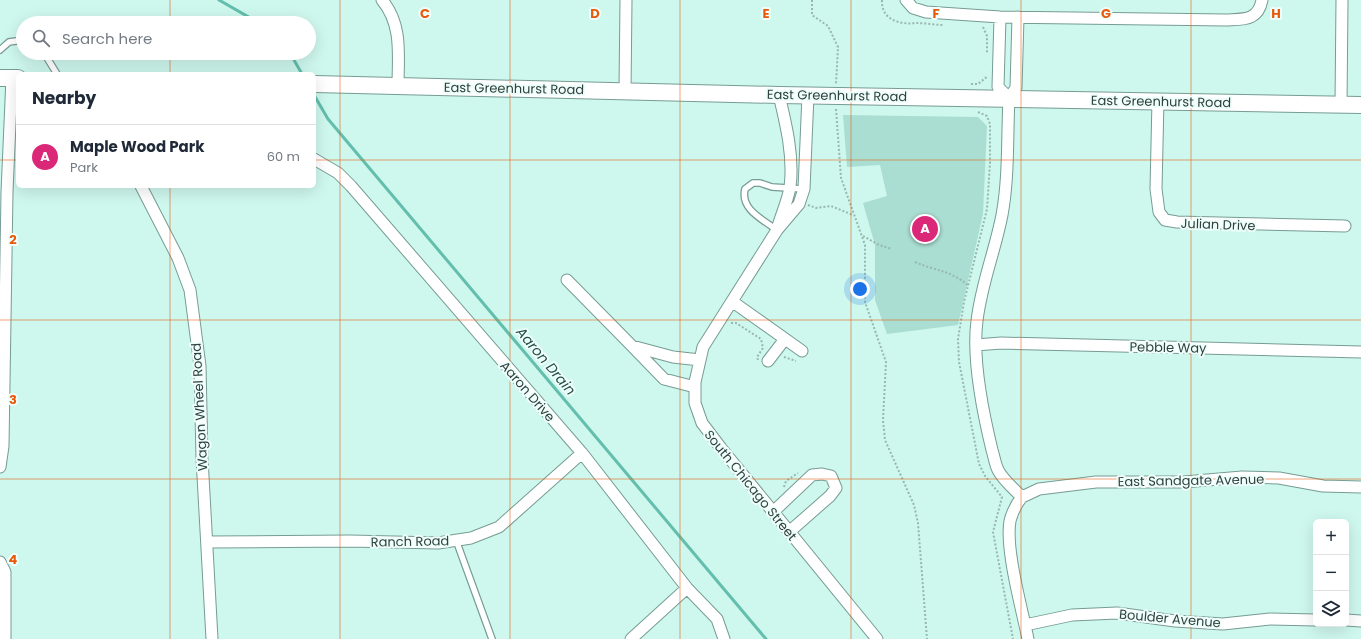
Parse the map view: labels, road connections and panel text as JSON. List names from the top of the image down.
{
  "streets": {
    "main road": ["East Greenhurst Road"],
    "street": [
      "Julian Drive",
      "Pebble Way",
      "Aaron Drive",
      "Wagon Wheel Road",
      "East Sandgate Avenue",
      "South Chicago Street",
      "Ranch Road",
      "Boulder Avenue"
    ]
  },
  "crossings": [
    ["East Greenhurst Road", "Julian Drive"],
    ["East Greenhurst Road", "South Chicago Street"],
    ["Aaron Drive", "Ranch Road"],
    ["Wagon Wheel Road", "Ranch Road"]
  ],
  "water": ["Aaron Drain"],
  "page": {
    "search": "Search here",
    "heading": "Nearby",
    "list": [
      {
        "mark": "A",
        "name": "Maple Wood Park",
        "note": "Park",
        "value": "60 m"
      }
    ],
    "pins": "A",
    "map_buttons": ["+", "−"]
  },
  "grid": {
    "columns": [
      "C",
      "D",
      "E",
      "F",
      "G",
      "H"
    ],
    "rows": ["2", "3", "4"]
  }
}
